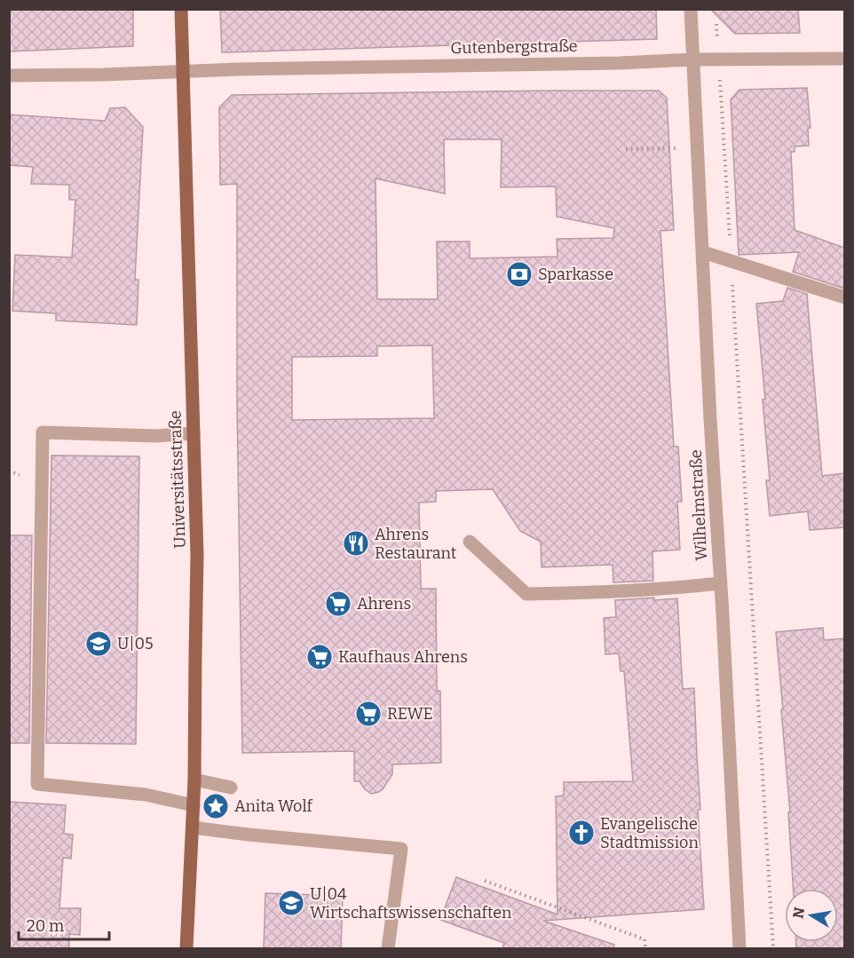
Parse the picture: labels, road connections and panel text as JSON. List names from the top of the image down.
{
  "streets": {
    "main road": ["Universitätsstraße"],
    "street": ["Gutenbergstraße", "Wilhelmstraße"]
  },
  "crossings": [
    ["Gutenbergstraße", "Universitätsstraße"],
    ["Gutenbergstraße", "Wilhelmstraße"]
  ],
  "places": {
    "bank": ["Sparkasse"],
    "restaurant": ["Ahrens Restaurant"],
    "supermarket": ["Ahrens", "Kaufhaus Ahrens", "REWE"],
    "school or university": ["U|05", "U|04 Wirtschaftswissenschaften"],
    "place": ["Anita Wolf"],
    "church": ["Evangelische Stadtmission"]
  },
  "scale_bar": "20 m",
  "north": "left"
}
